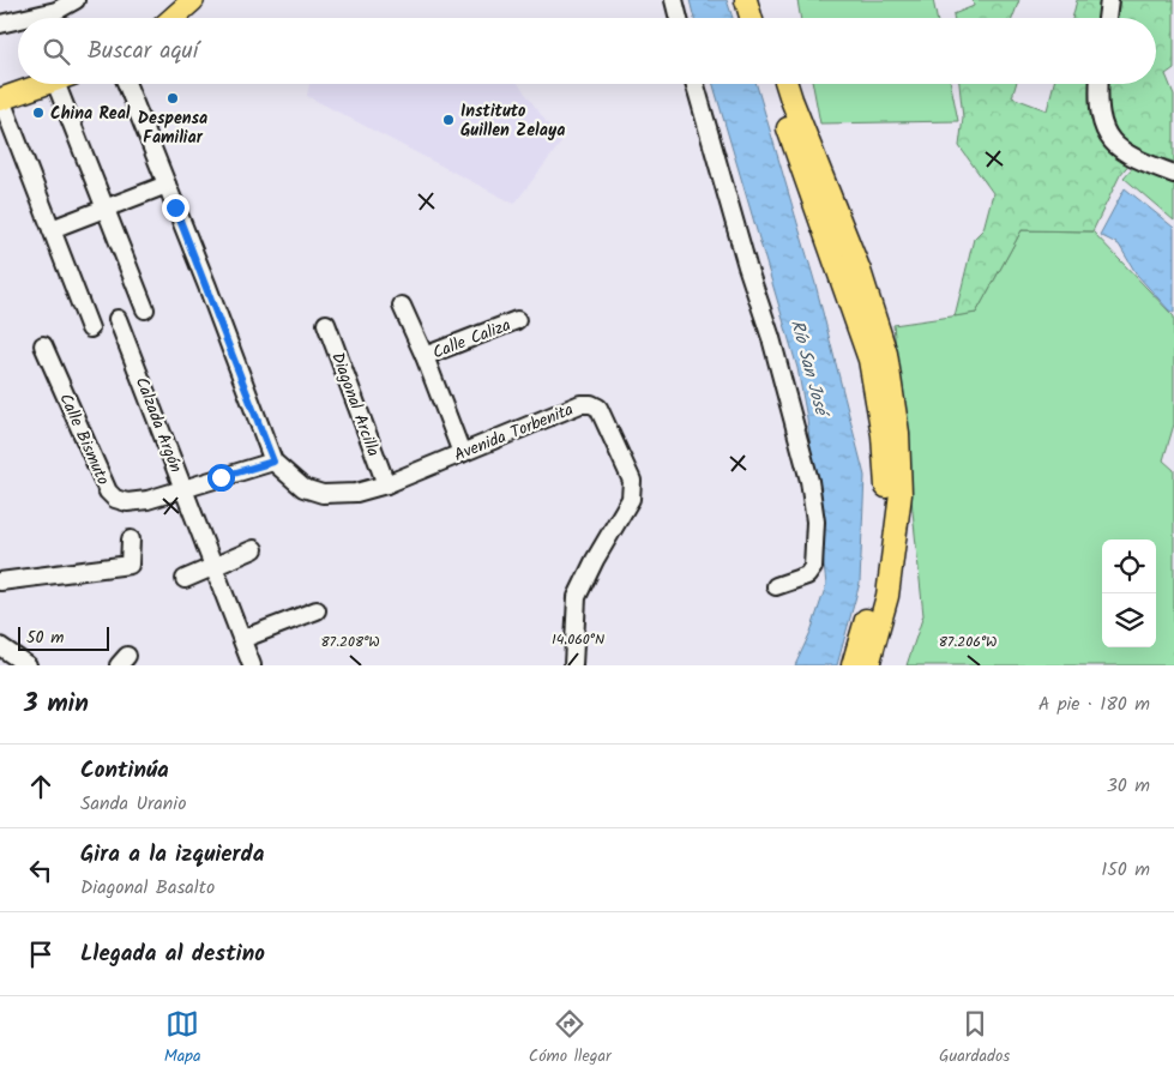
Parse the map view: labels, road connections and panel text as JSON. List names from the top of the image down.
{
  "streets": {
    "street": [
      "Calle Caliza",
      "Diagonal Arcilla",
      "Calzada Argón",
      "Avenida Torbenita",
      "Calle Bismuto"
    ]
  },
  "crossings": [
    ["Diagonal Arcilla", "Avenida Torbenita"],
    ["Calzada Argón", "Calle Bismuto"],
    ["Avenida Torbenita", "Calle Bismuto"]
  ],
  "water": ["Río San José"],
  "places": ["Despensa Familiar", "China Real", "Instituto Guillen Zelaya"],
  "scale_bar": "50 m",
  "page": {
    "search": "Buscar aquí",
    "scale": "50 m",
    "heading": ["3 min", "A pie · 180 m"],
    "list": [
      ["Continúa", "Sanda Uranio", "30 m"],
      ["Gira a la izquierda", "Diagonal Basalto", "150 m"],
      "Llegada al destino"
    ],
    "nav": ["Mapa", "Cómo llegar", "Guardados"]
  },
  "coordinates": ["14.060°N", "87.208°W", "87.206°W"]
}
